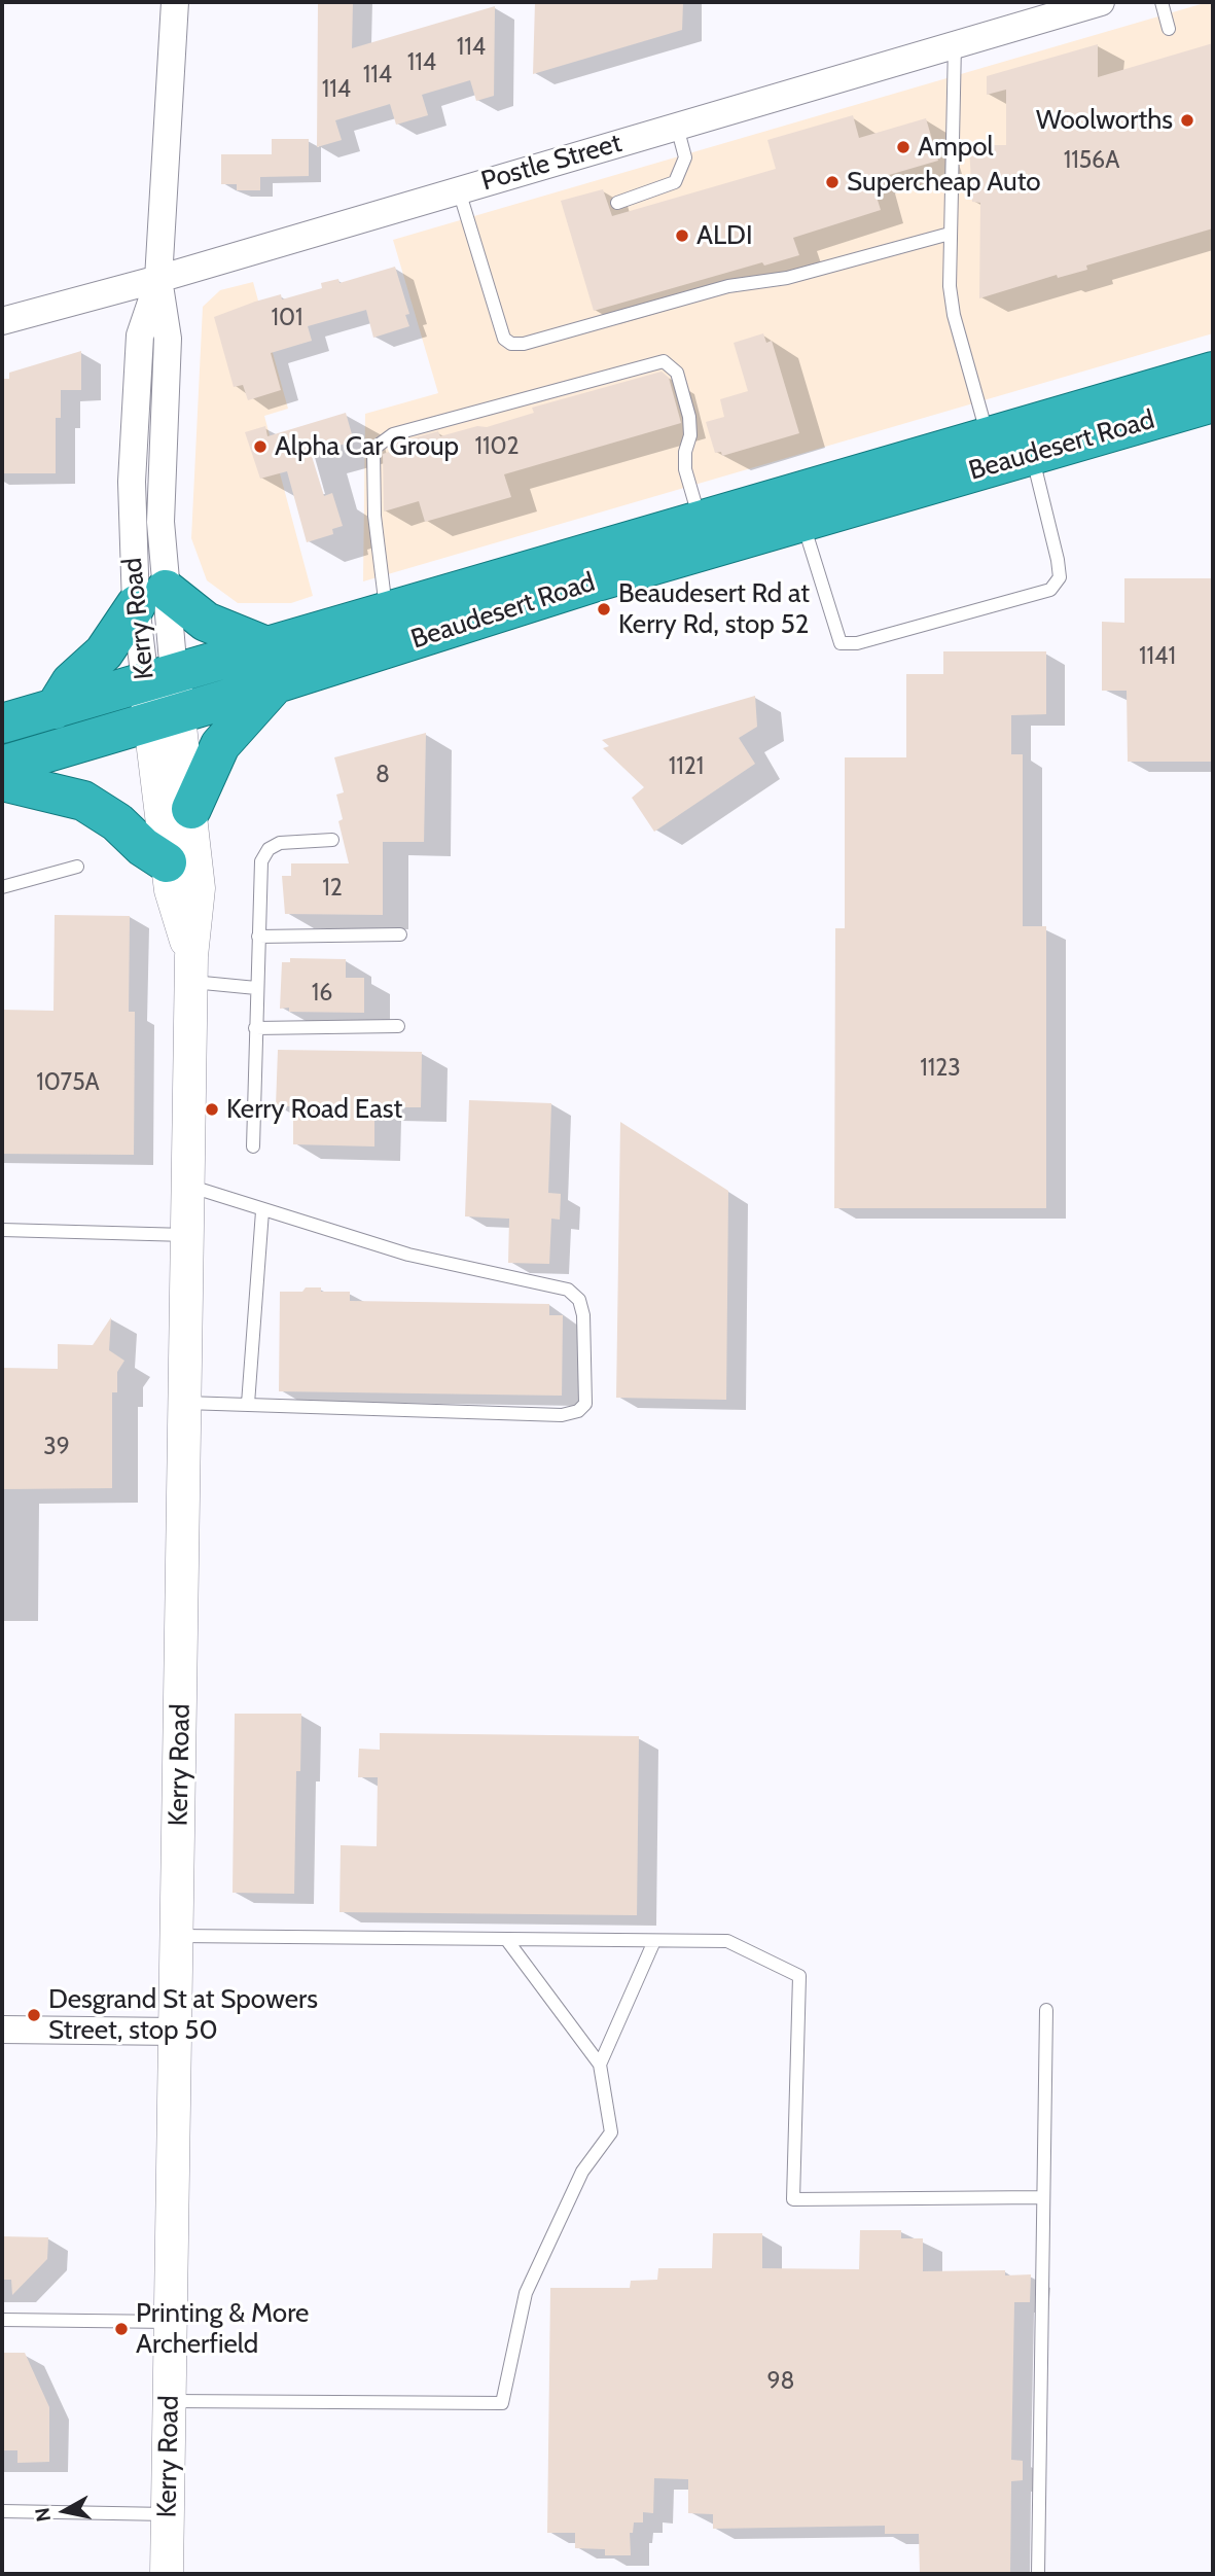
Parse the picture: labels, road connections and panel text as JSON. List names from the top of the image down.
{
  "streets": {
    "highway": ["Beaudesert Road"],
    "street": ["Postle Street", "Kerry Road"]
  },
  "crossings": [
    ["Postle Street", "Kerry Road"],
    ["Beaudesert Road", "Kerry Road"]
  ],
  "places": [
    "Woolworths",
    "Ampol",
    "Supercheap Auto",
    "ALDI",
    "Alpha Car Group",
    "Beaudesert Rd at Kerry Rd, stop 52",
    "Kerry Road East",
    "Desgrand St at Spowers Street, stop 50",
    "Printing & More Archerfield"
  ],
  "house_numbers": [
    "114",
    "114",
    "114",
    "114",
    "1156A",
    "101",
    "1102",
    "1141",
    "1121",
    "8",
    "12",
    "16",
    "1123",
    "1075A",
    "39",
    "98"
  ],
  "north": "left"
}
